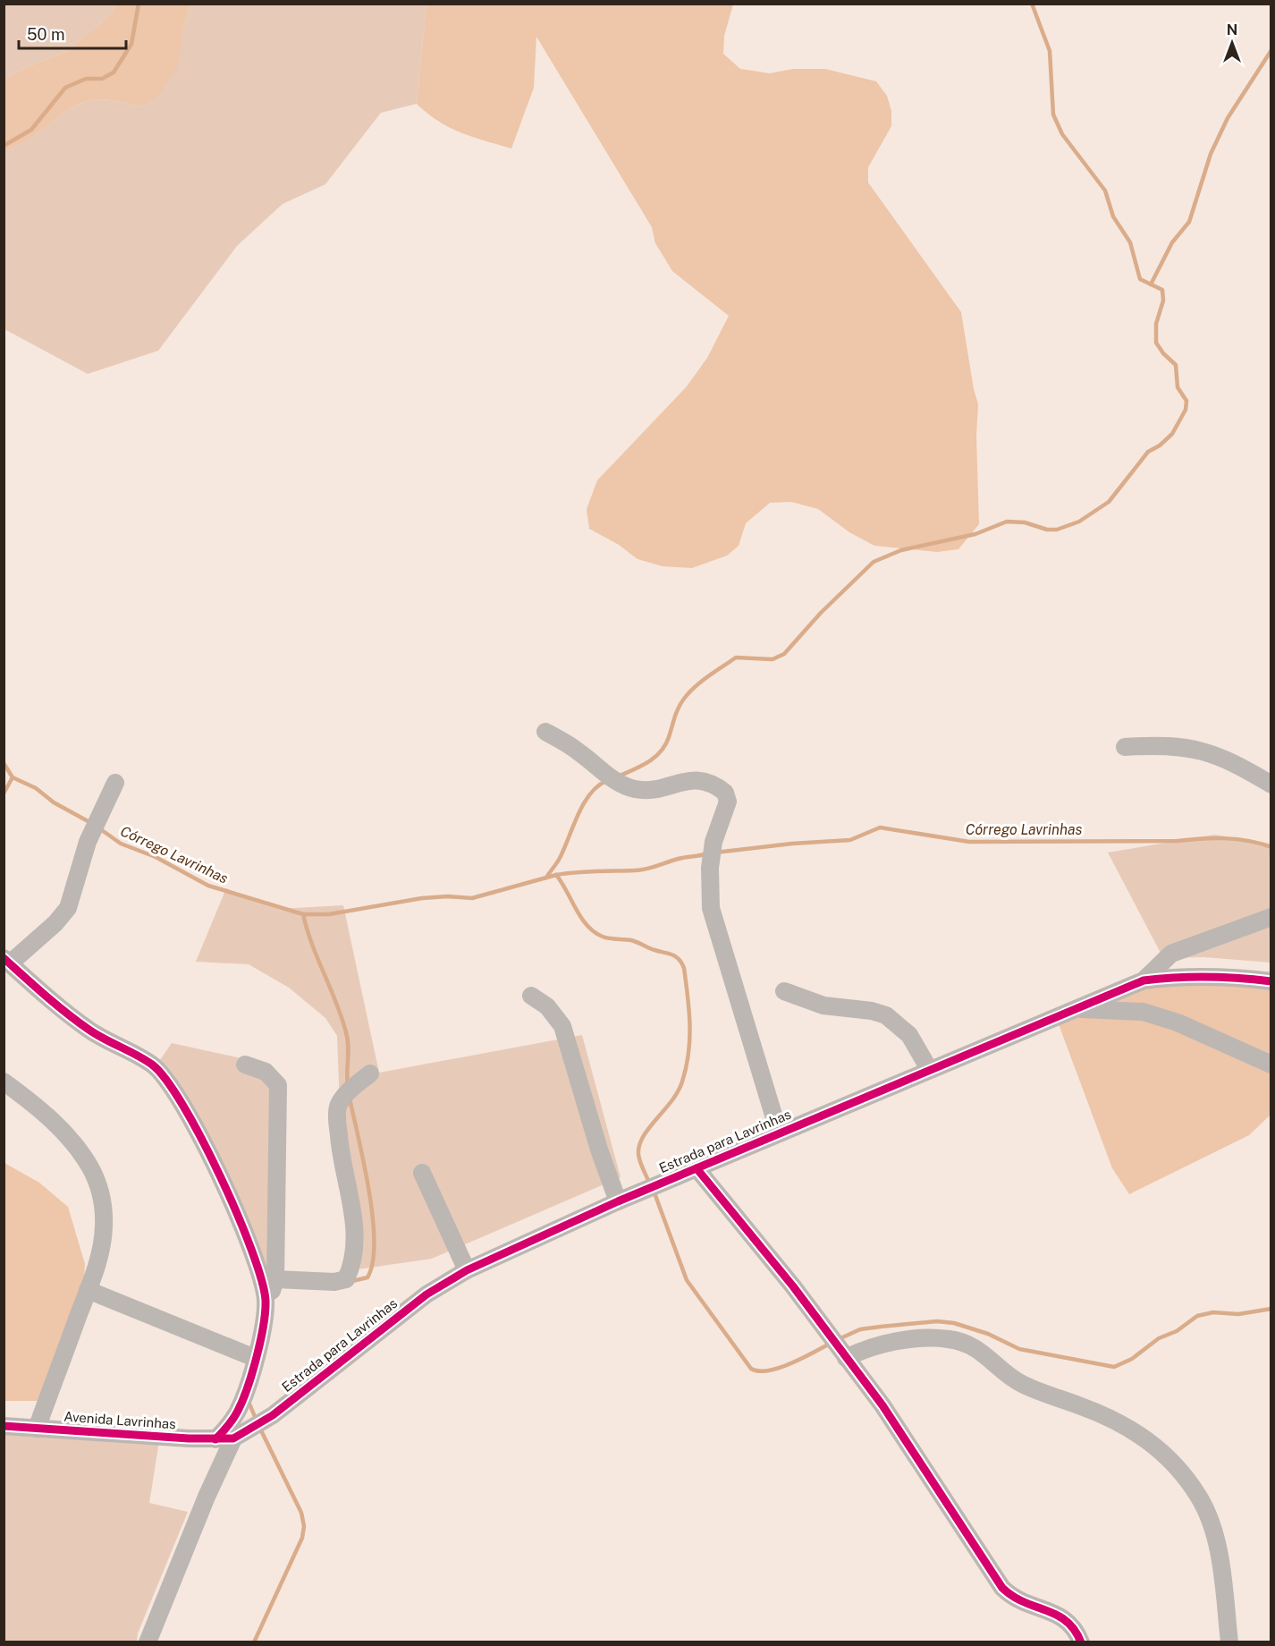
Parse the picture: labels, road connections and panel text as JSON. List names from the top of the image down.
{
  "streets": {
    "street": ["Estrada para Lavrinhas", "Avenida Lavrinhas"]
  },
  "crossings": [
    ["Estrada para Lavrinhas", "Avenida Lavrinhas"]
  ],
  "water": ["Córrego Lavrinhas"],
  "scale_bar": "50 m",
  "north": "top"
}
